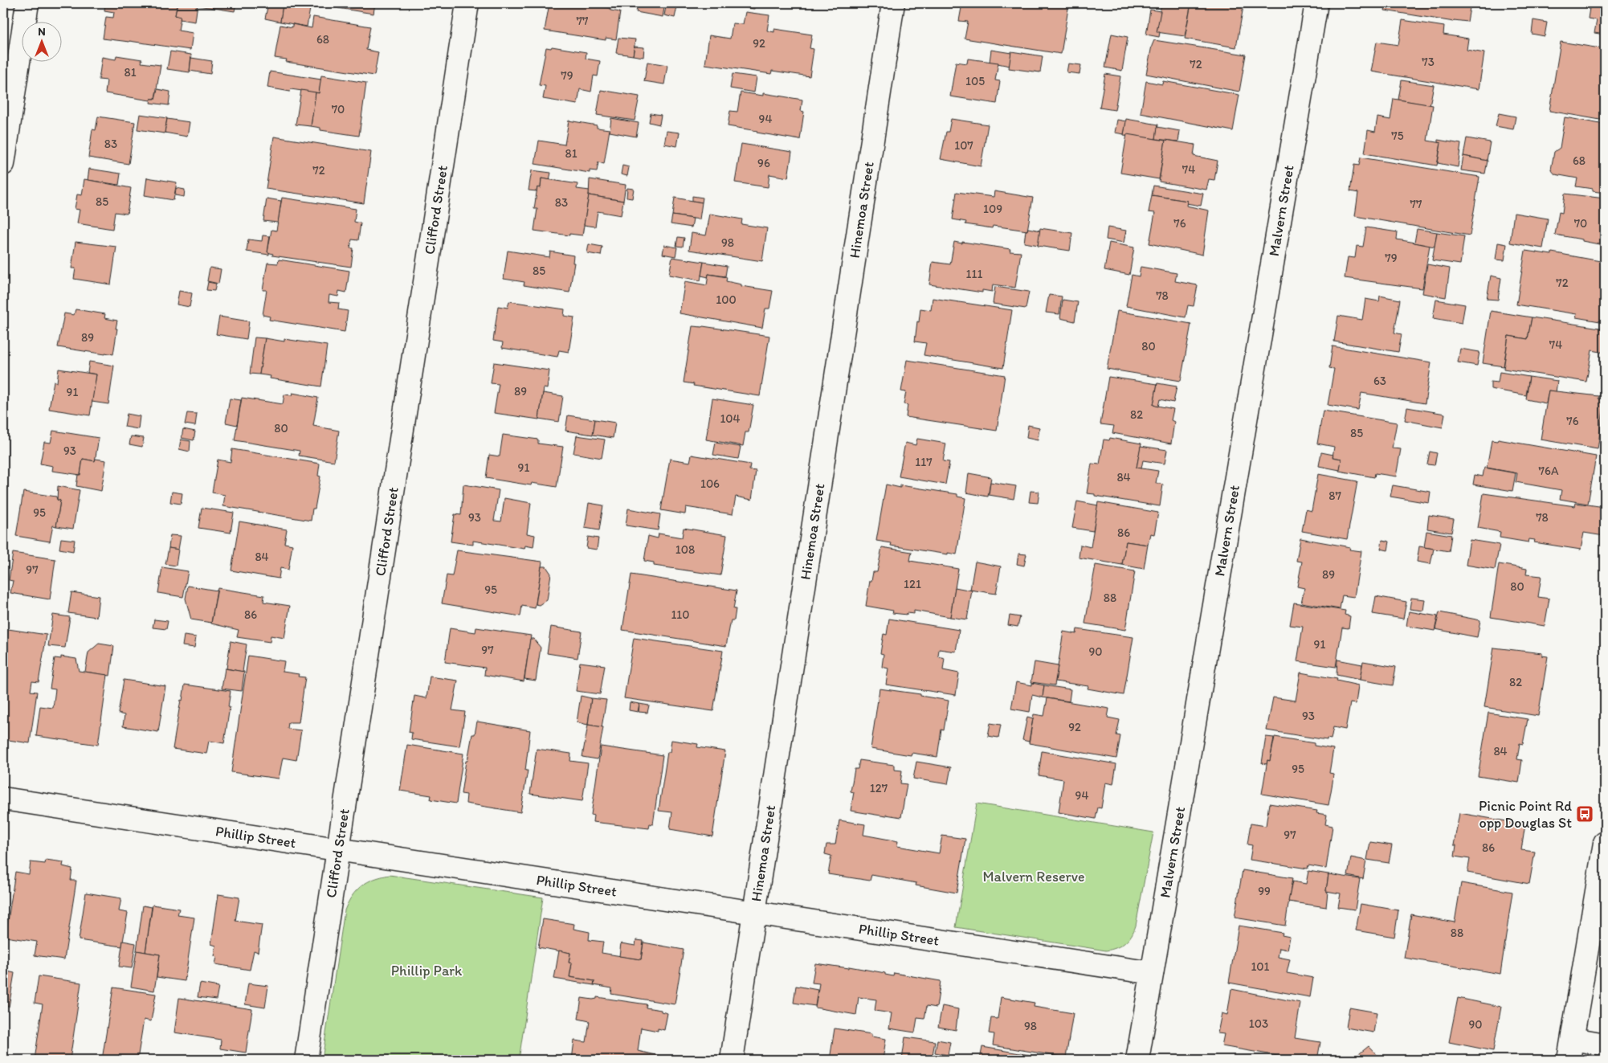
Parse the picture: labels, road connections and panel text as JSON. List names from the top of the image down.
{
  "streets": {
    "street": [
      "Clifford Street",
      "Hinemoa Street",
      "Malvern Street",
      "Phillip Street"
    ]
  },
  "crossings": [
    ["Clifford Street", "Phillip Street"],
    ["Hinemoa Street", "Phillip Street"],
    ["Malvern Street", "Phillip Street"]
  ],
  "parks": ["Malvern Reserve", "Phillip Park"],
  "places": {
    "bus stop": ["Picnic Point Rd opp Douglas St"]
  },
  "house_numbers": [
    "77",
    "68",
    "92",
    "73",
    "72",
    "81",
    "79",
    "105",
    "70",
    "94",
    "75",
    "83",
    "107",
    "81",
    "68",
    "96",
    "74",
    "72",
    "85",
    "83",
    "77",
    "109",
    "76",
    "70",
    "98",
    "79",
    "85",
    "111",
    "72",
    "78",
    "100",
    "89",
    "74",
    "80",
    "63",
    "89",
    "91",
    "82",
    "104",
    "76",
    "80",
    "85",
    "93",
    "117",
    "91",
    "76A",
    "84",
    "106",
    "87",
    "95",
    "93",
    "78",
    "86",
    "108",
    "84",
    "97",
    "89",
    "121",
    "80",
    "95",
    "88",
    "86",
    "110",
    "91",
    "97",
    "90",
    "82",
    "93",
    "92",
    "84",
    "95",
    "127",
    "94",
    "97",
    "86",
    "99",
    "88",
    "101",
    "103",
    "90",
    "98"
  ],
  "north": "top"
}
